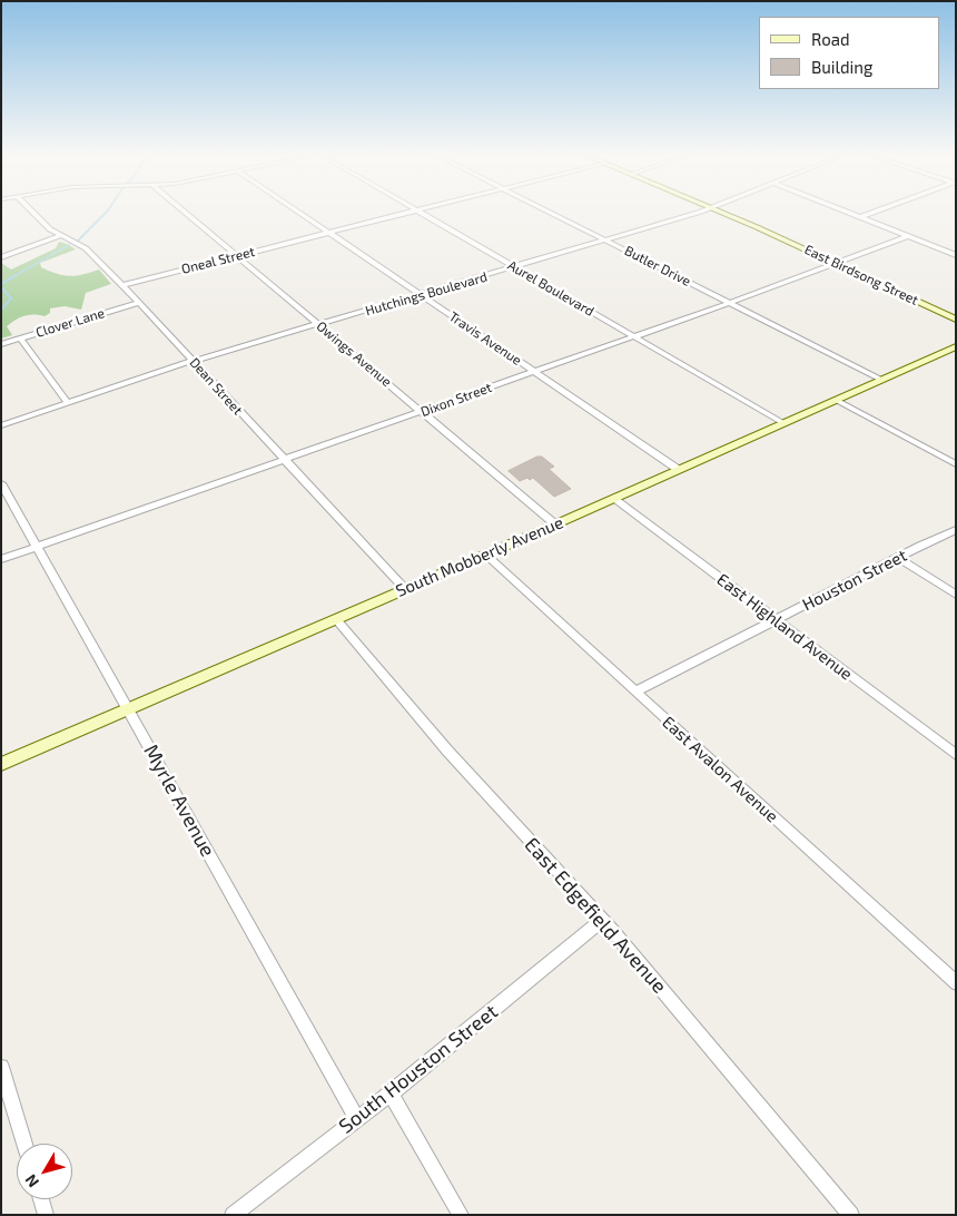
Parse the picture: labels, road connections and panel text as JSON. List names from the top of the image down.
{
  "streets": {
    "main road": ["East Birdsong Street", "South Mobberly Avenue"],
    "street": [
      "Oneal Street",
      "Butler Drive",
      "Aurel Boulevard",
      "Hutchings Boulevard",
      "Clover Lane",
      "Travis Avenue",
      "Owings Avenue",
      "Dean Street",
      "Dixon Street",
      "Houston Street",
      "East Highland Avenue",
      "East Avalon Avenue",
      "Myrle Avenue",
      "East Edgefield Avenue",
      "South Houston Street"
    ]
  },
  "crossings": [
    ["Oneal Street", "Aurel Boulevard"],
    ["Oneal Street", "Travis Avenue"],
    ["Oneal Street", "Owings Avenue"],
    ["Oneal Street", "Dean Street"],
    ["Butler Drive", "Hutchings Boulevard"],
    ["Butler Drive", "Dixon Street"],
    ["Butler Drive", "South Mobberly Avenue"],
    ["East Birdsong Street", "Dixon Street"],
    ["Aurel Boulevard", "Hutchings Boulevard"],
    ["Aurel Boulevard", "Dixon Street"],
    ["Aurel Boulevard", "South Mobberly Avenue"],
    ["Hutchings Boulevard", "Travis Avenue"],
    ["Hutchings Boulevard", "Owings Avenue"],
    ["Hutchings Boulevard", "Dean Street"],
    ["Clover Lane", "Dean Street"],
    ["Travis Avenue", "Dixon Street"],
    ["Travis Avenue", "South Mobberly Avenue"],
    ["Owings Avenue", "Dixon Street"],
    ["Owings Avenue", "South Mobberly Avenue"],
    ["Dean Street", "Dixon Street"],
    ["Dean Street", "South Mobberly Avenue"],
    ["Dixon Street", "Myrle Avenue"],
    ["South Mobberly Avenue", "East Highland Avenue"],
    ["South Mobberly Avenue", "East Avalon Avenue"],
    ["South Mobberly Avenue", "Myrle Avenue"],
    ["South Mobberly Avenue", "East Edgefield Avenue"],
    ["Houston Street", "East Highland Avenue"],
    ["Houston Street", "East Avalon Avenue"],
    ["Myrle Avenue", "South Houston Street"],
    ["East Edgefield Avenue", "South Houston Street"]
  ],
  "legend": ["Road", "Building"],
  "north": "bottom left"
}
